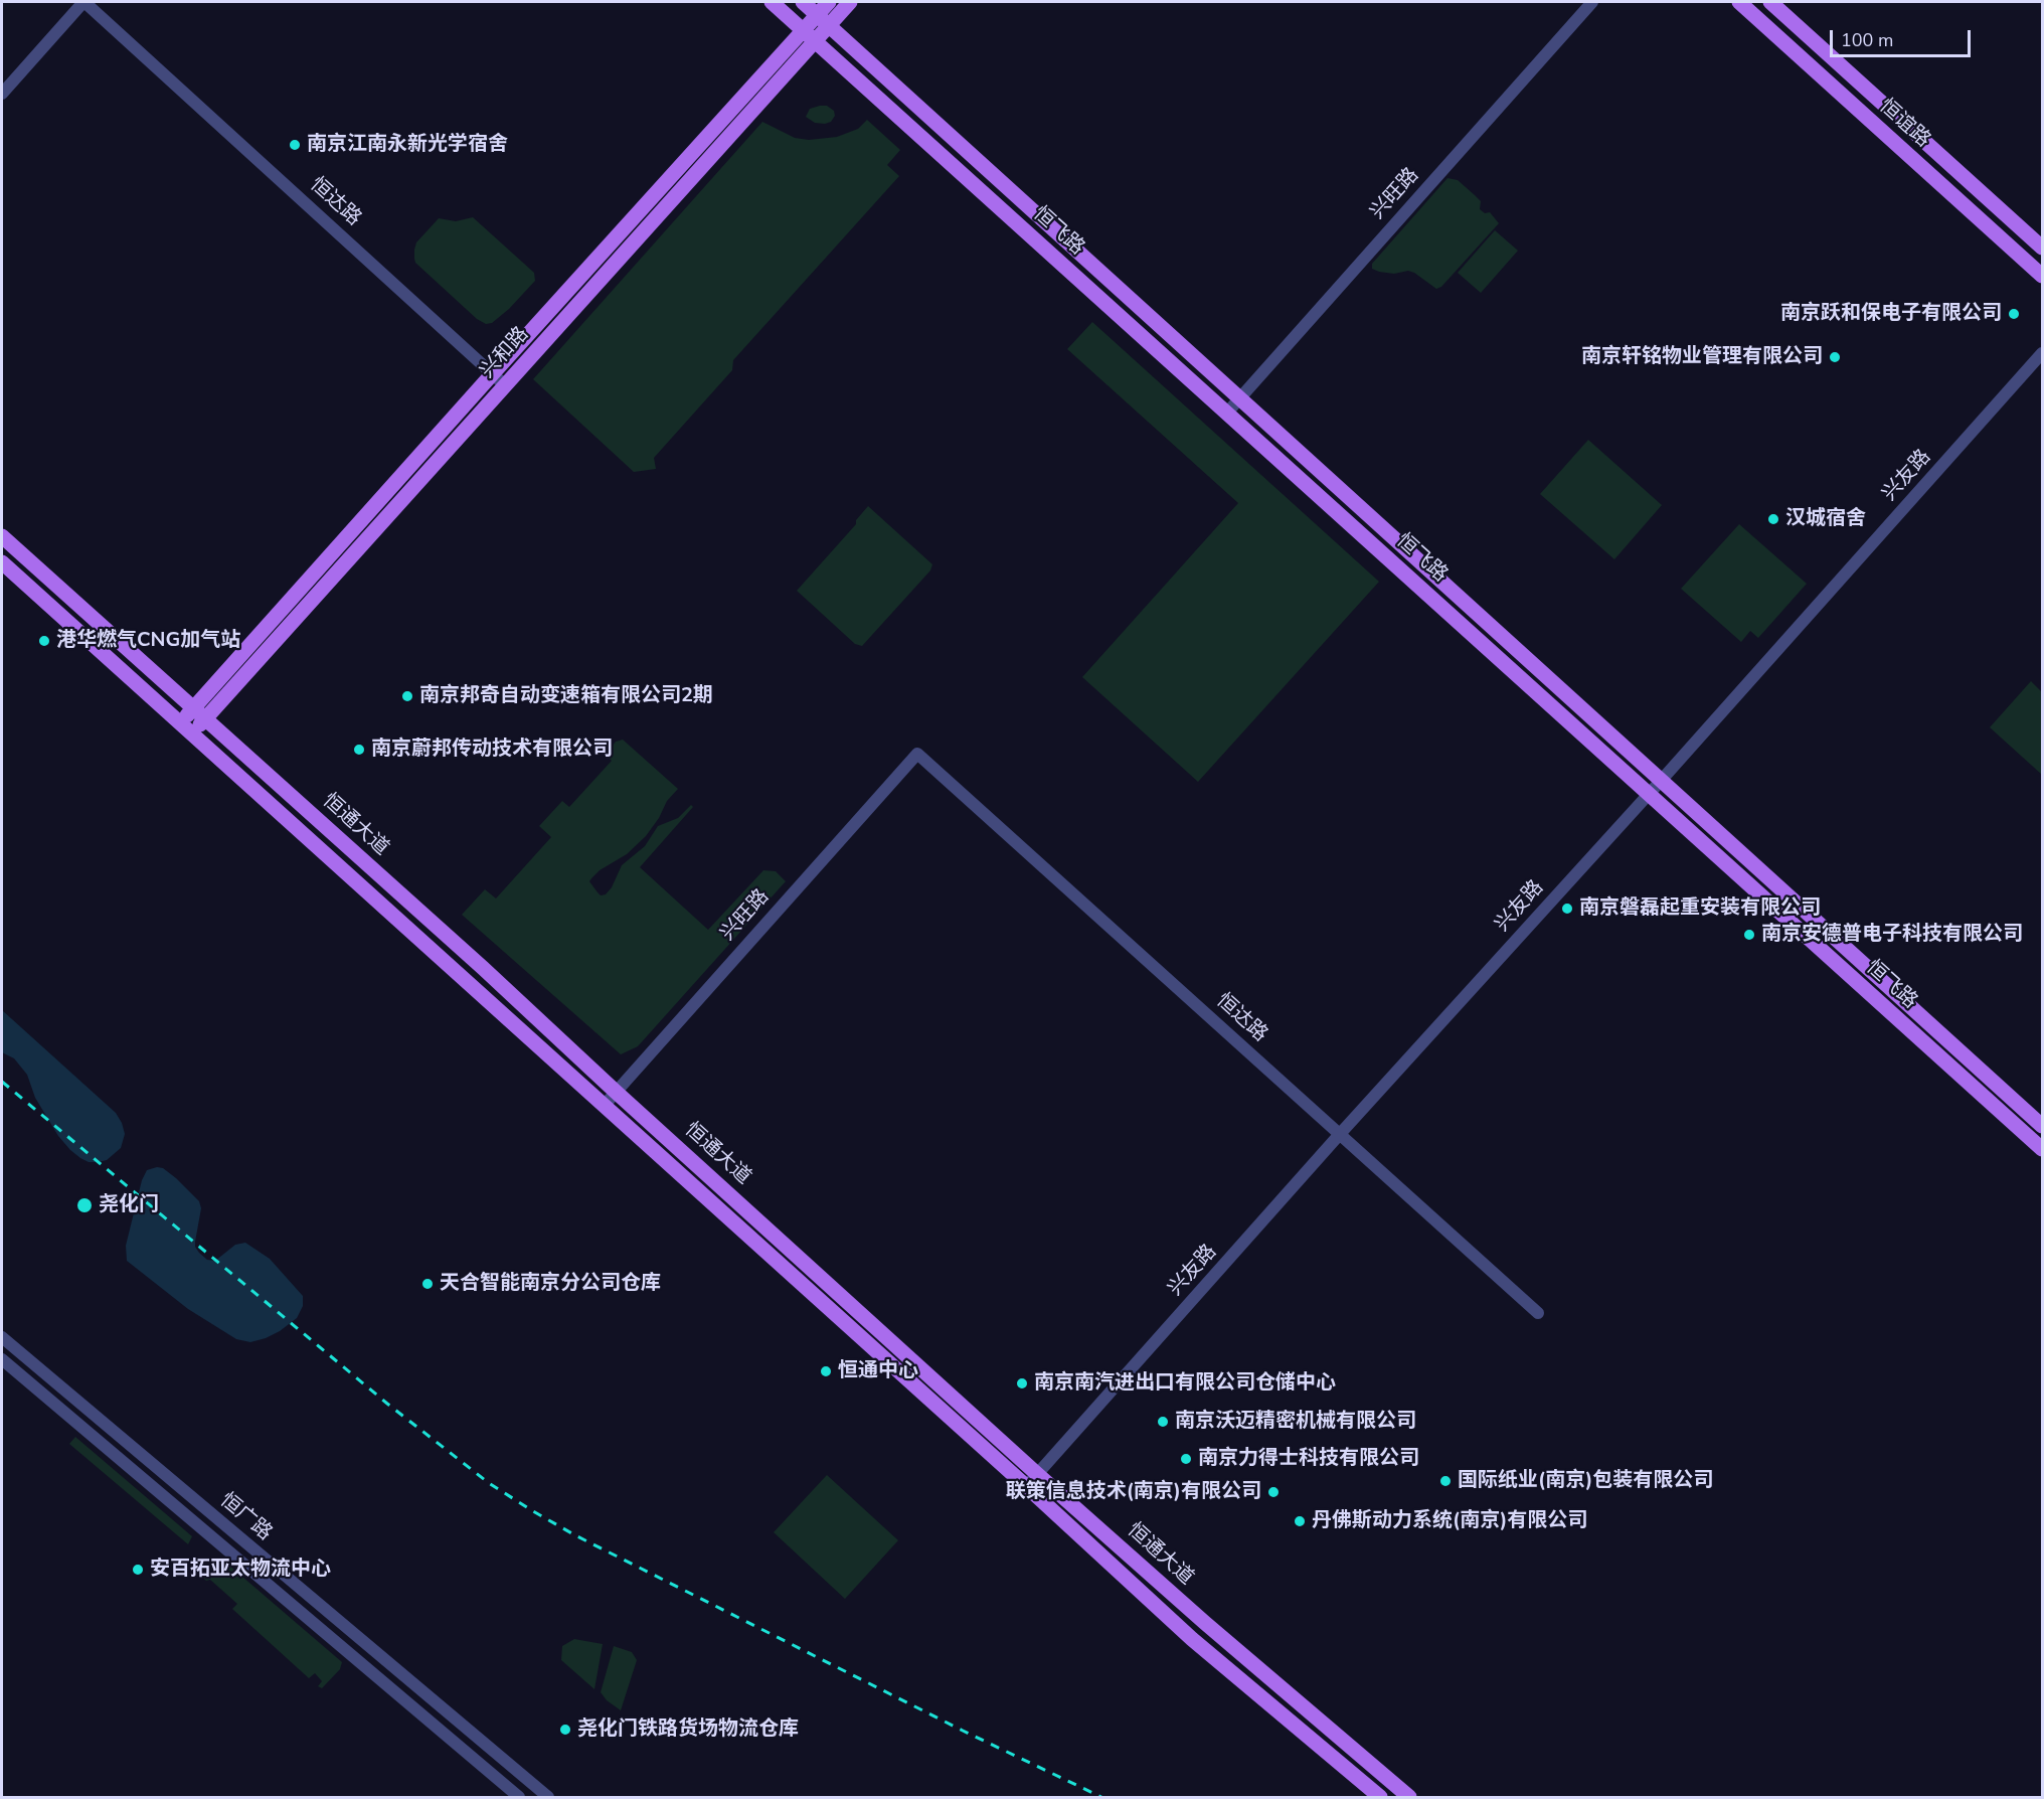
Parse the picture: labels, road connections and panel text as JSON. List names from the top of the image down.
{
  "streets": {
    "main road": [
      "恒谊路",
      "恒飞路",
      "兴和路",
      "恒通大道"
    ],
    "street": [
      "兴旺路",
      "恒达路",
      "兴友路",
      "恒广路"
    ]
  },
  "crossings": [
    ["兴旺路", "恒达路"],
    ["兴旺路", "恒飞路"],
    ["兴旺路", "恒通大道"],
    ["恒达路", "兴和路"],
    ["恒达路", "兴友路"],
    ["恒飞路", "兴和路"],
    ["恒飞路", "兴友路"],
    ["兴和路", "恒通大道"],
    ["兴友路", "恒通大道"]
  ],
  "places": [
    "南京江南永新光学宿舍",
    "南京跃和保电子有限公司",
    "南京轩铭物业管理有限公司",
    "汉城宿舍",
    "港华燃气CNG加气站",
    "南京邦奇自动变速箱有限公司2期",
    "南京蔚邦传动技术有限公司",
    "南京磐磊起重安装有限公司",
    "南京安德普电子科技有限公司",
    "尧化门",
    "天合智能南京分公司仓库",
    "恒通中心",
    "南京南汽进出口有限公司仓储中心",
    "南京沃迈精密机械有限公司",
    "南京力得士科技有限公司",
    "国际纸业(南京)包装有限公司",
    "联策信息技术(南京)有限公司",
    "丹佛斯动力系统(南京)有限公司",
    "安百拓亚太物流中心",
    "尧化门铁路货场物流仓库"
  ],
  "scale_bar": "100 m"
}
